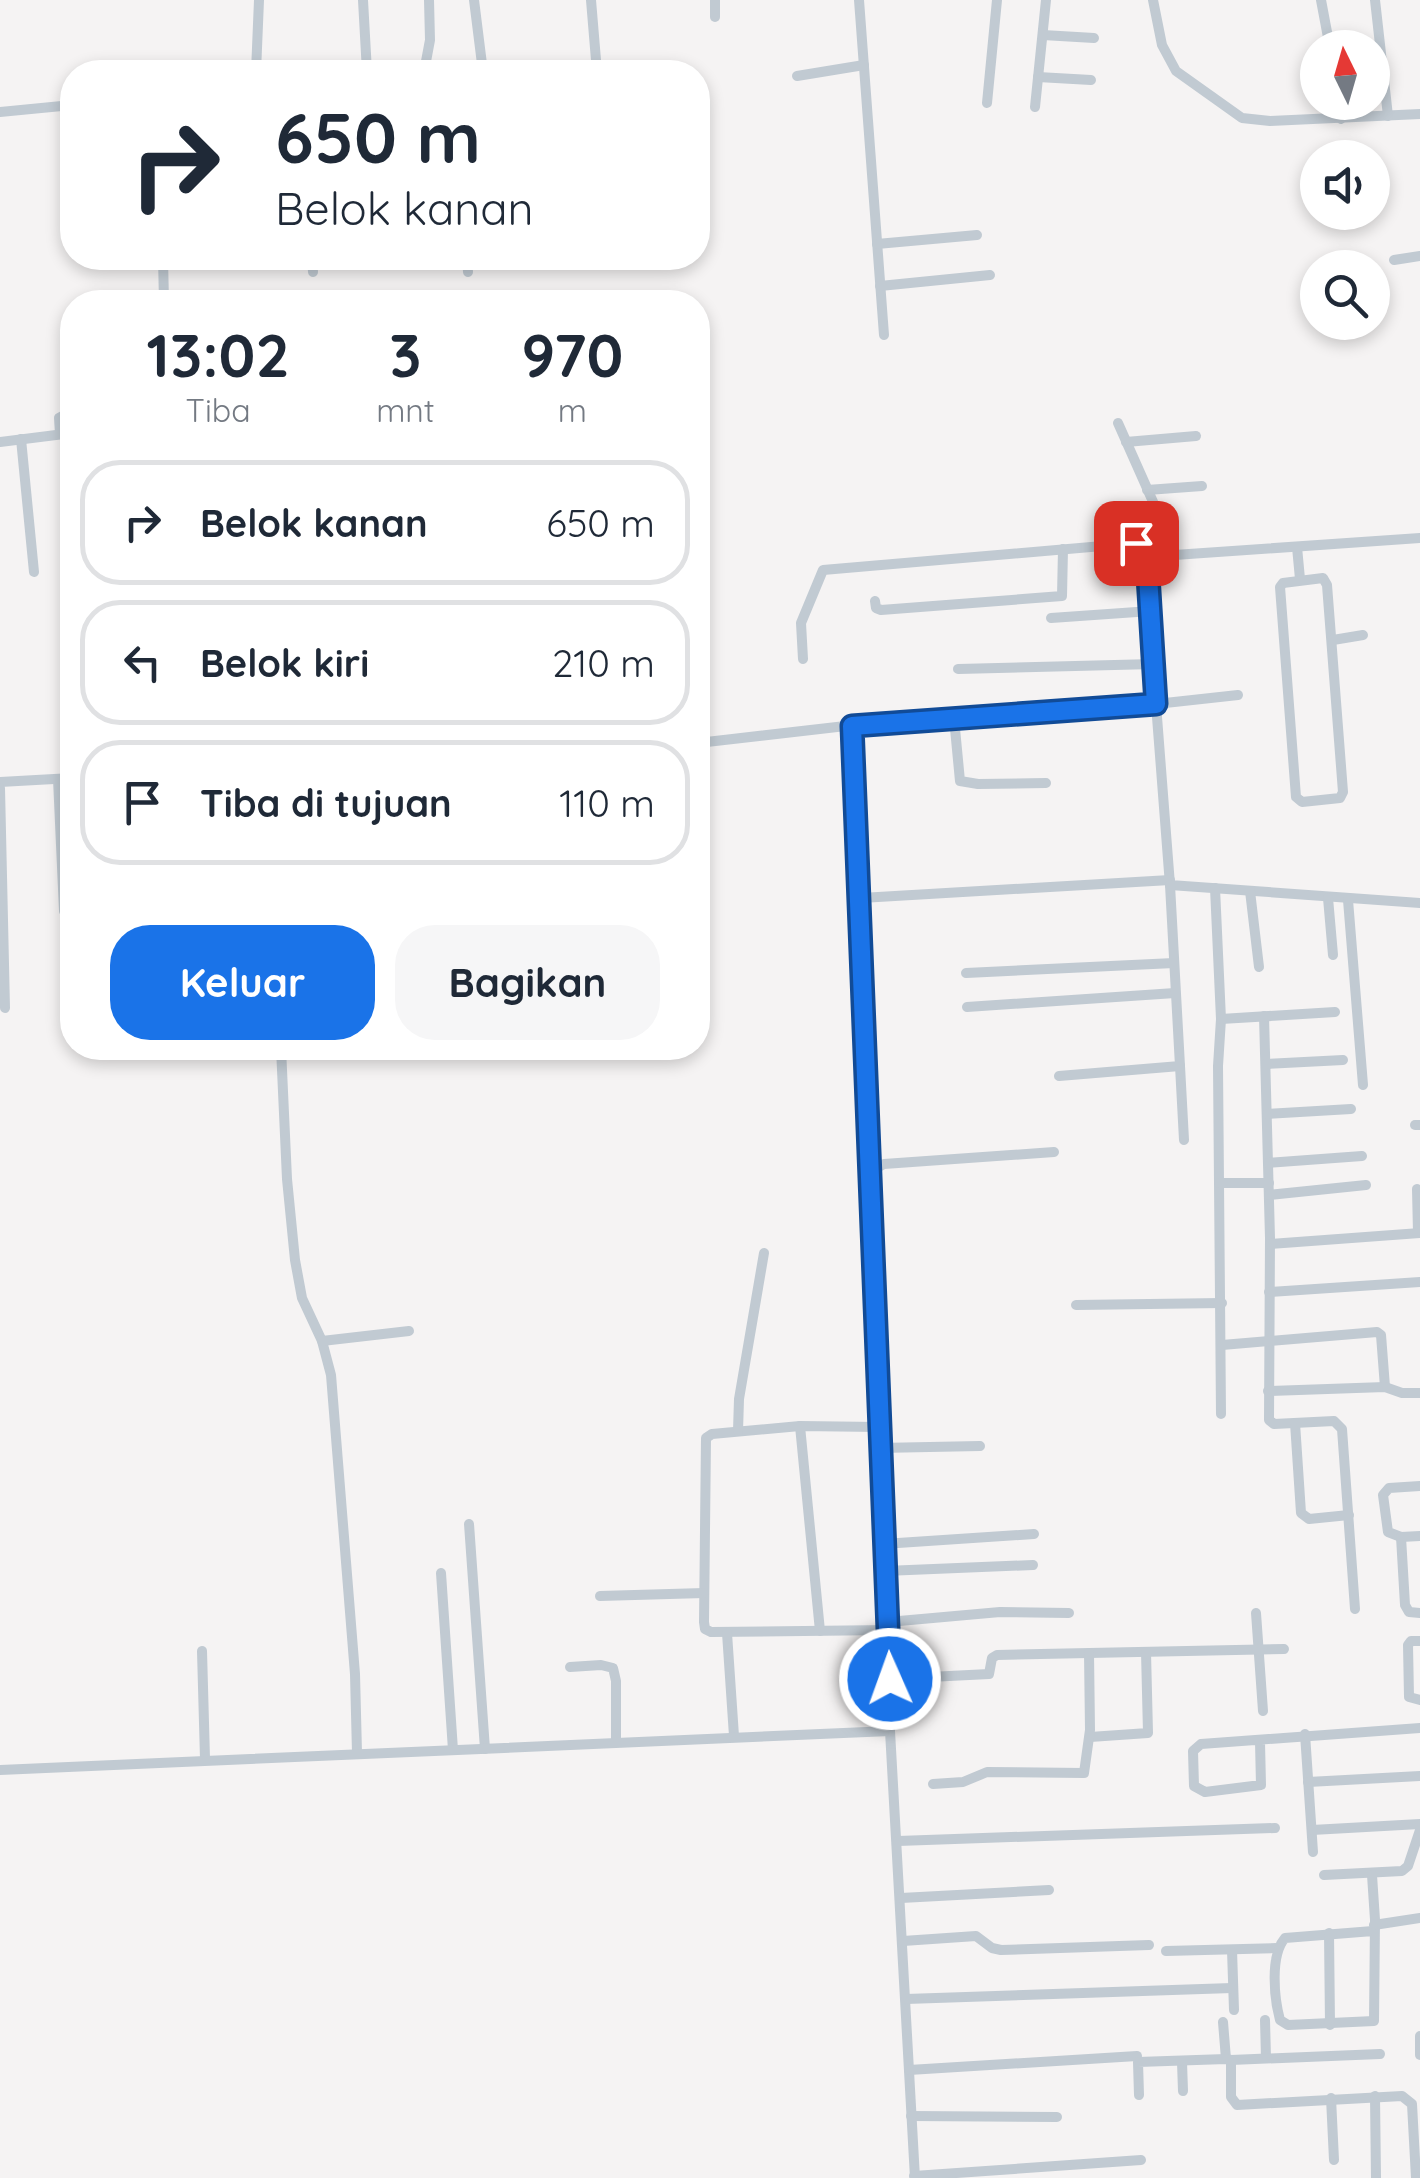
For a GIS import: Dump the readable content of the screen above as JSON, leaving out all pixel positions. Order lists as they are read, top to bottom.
{
  "north": "top",
  "page": {
    "turn": ["650 m", "Belok kanan"],
    "eta": [
      "13:02",
      "Tiba",
      "3",
      "mnt",
      "970",
      "m"
    ],
    "list": [
      {
        "name": "Belok kanan",
        "value": "650 m"
      },
      {
        "name": "Belok kiri",
        "value": "210 m"
      },
      {
        "name": "Tiba di tujuan",
        "value": "110 m"
      }
    ],
    "buttons": ["Keluar", "Bagikan"]
  }
}
